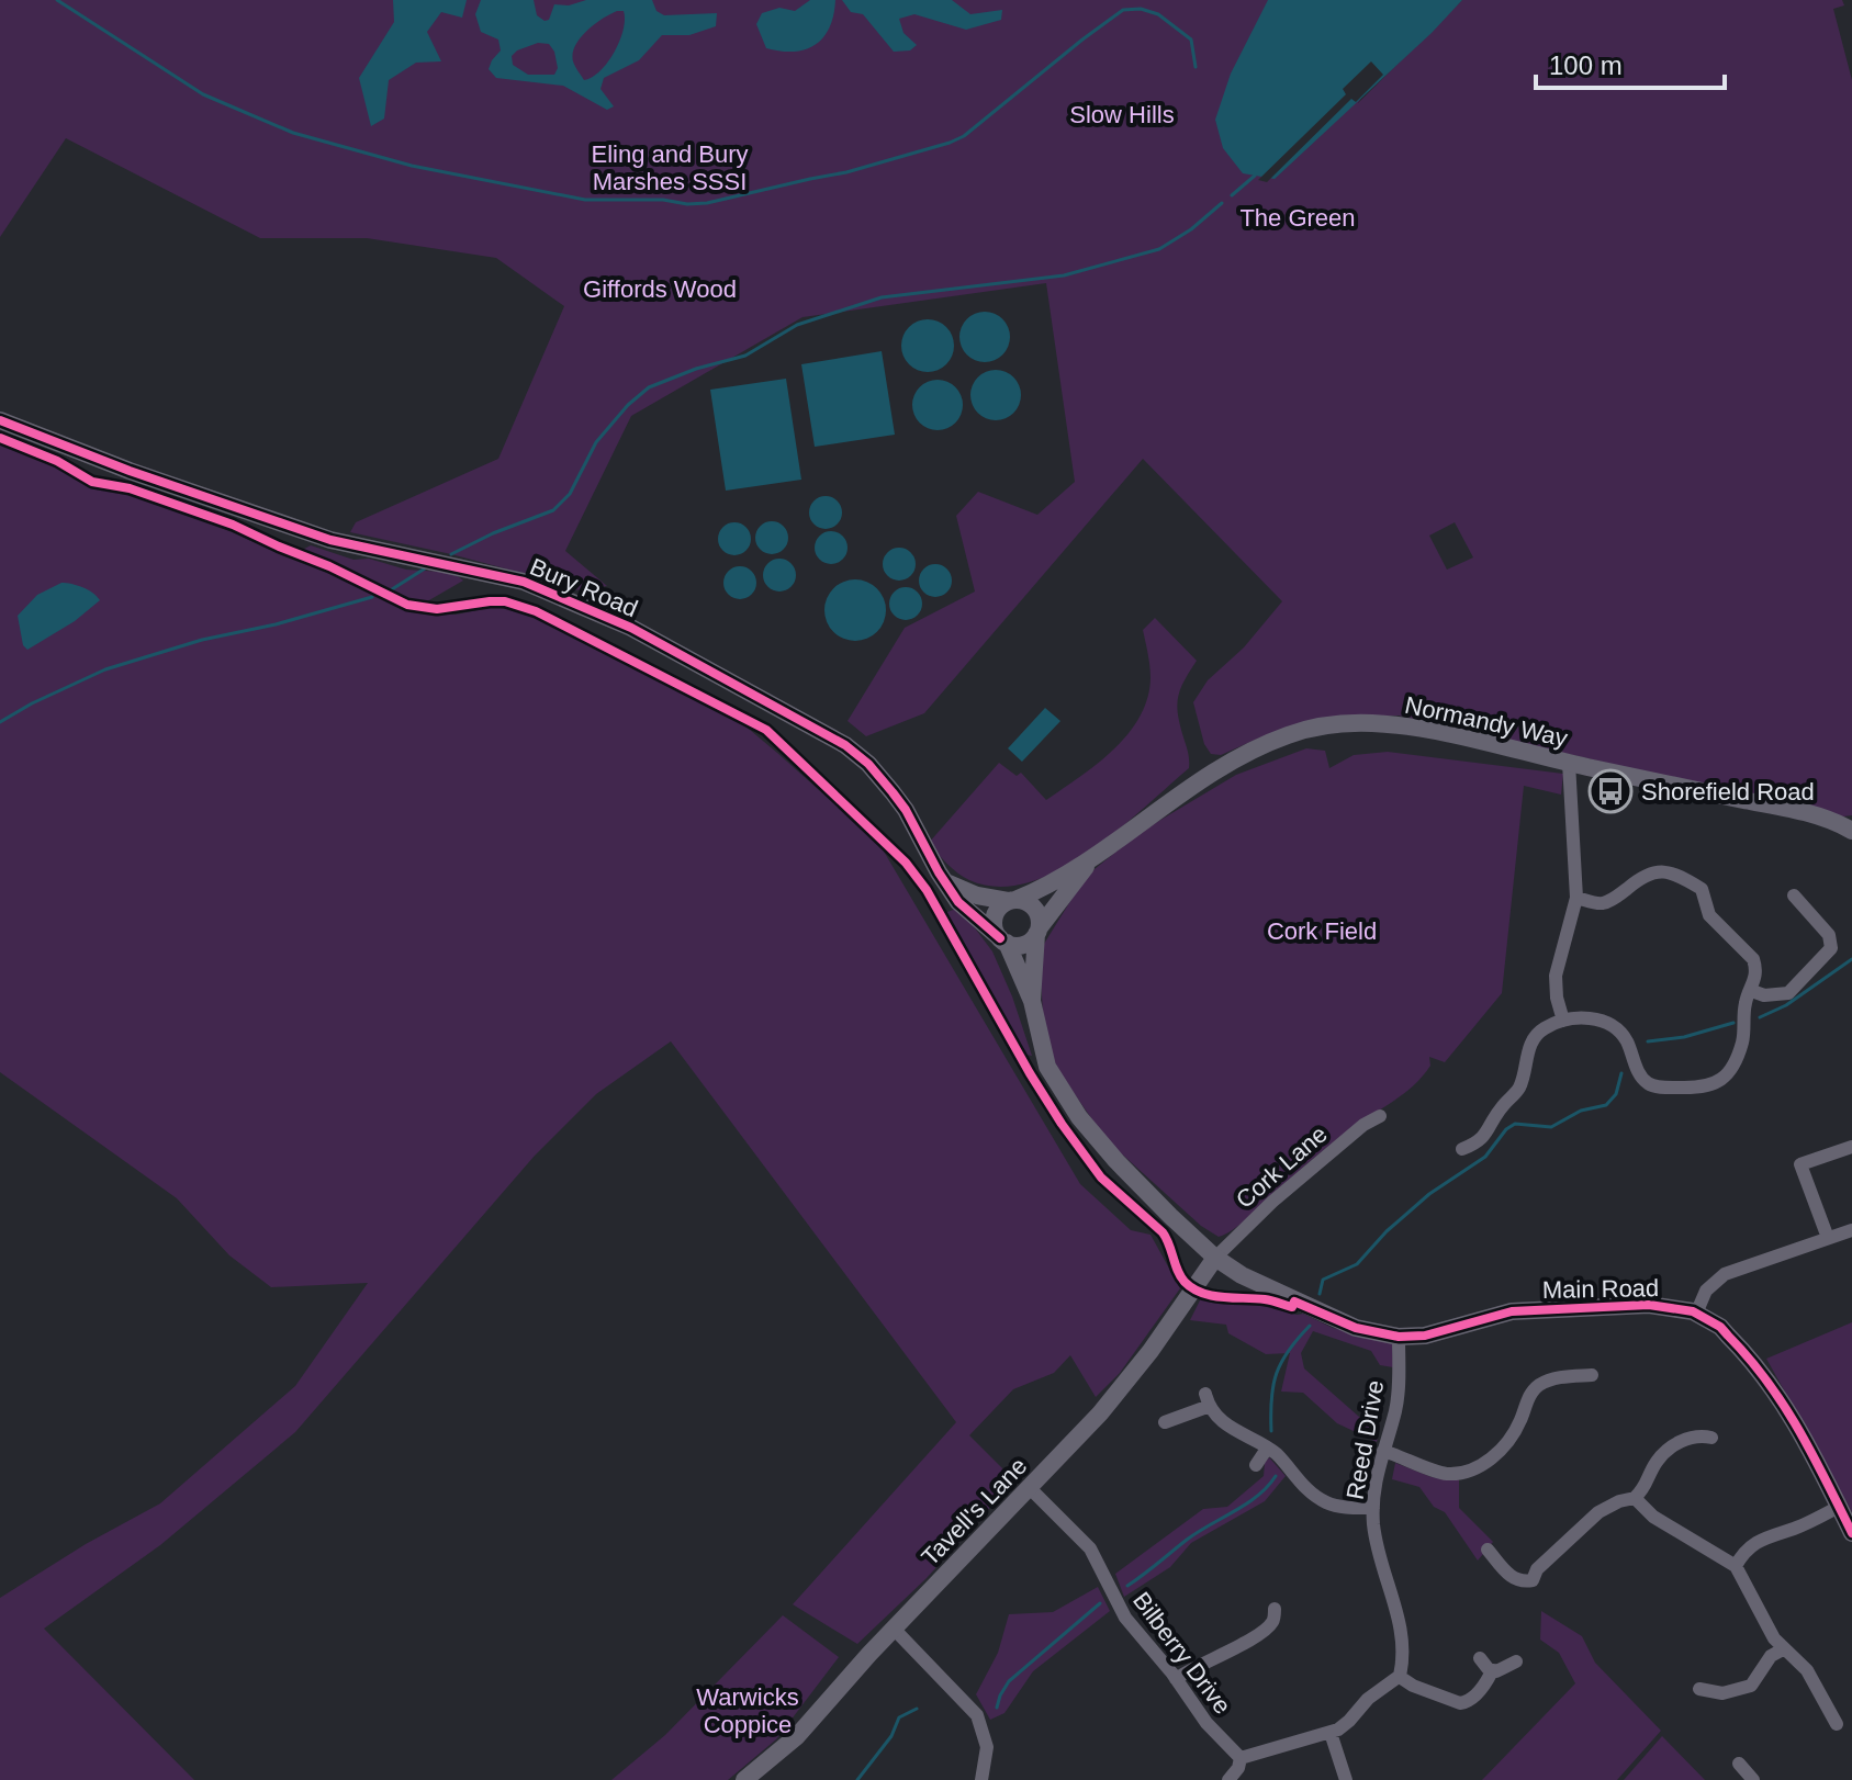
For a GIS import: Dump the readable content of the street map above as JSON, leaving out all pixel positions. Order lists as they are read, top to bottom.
{
  "streets": {
    "street": [
      "Bury Road",
      "Normandy Way",
      "Cork Lane",
      "Main Road",
      "Reed Drive",
      "Tavell's Lane",
      "Bilberry Drive"
    ]
  },
  "crossings": [
    ["Bury Road", "Normandy Way"],
    ["Cork Lane", "Main Road"],
    ["Cork Lane", "Tavell's Lane"],
    ["Main Road", "Reed Drive"],
    ["Main Road", "Tavell's Lane"],
    ["Tavell's Lane", "Bilberry Drive"]
  ],
  "parks": [
    "Slow Hills",
    "Eling and Bury Marshes SSSI",
    "The Green",
    "Giffords Wood",
    "Cork Field",
    "Warwicks Coppice"
  ],
  "places": {
    "bus stop": ["Shorefield Road"]
  },
  "scale_bar": "100 m"
}
